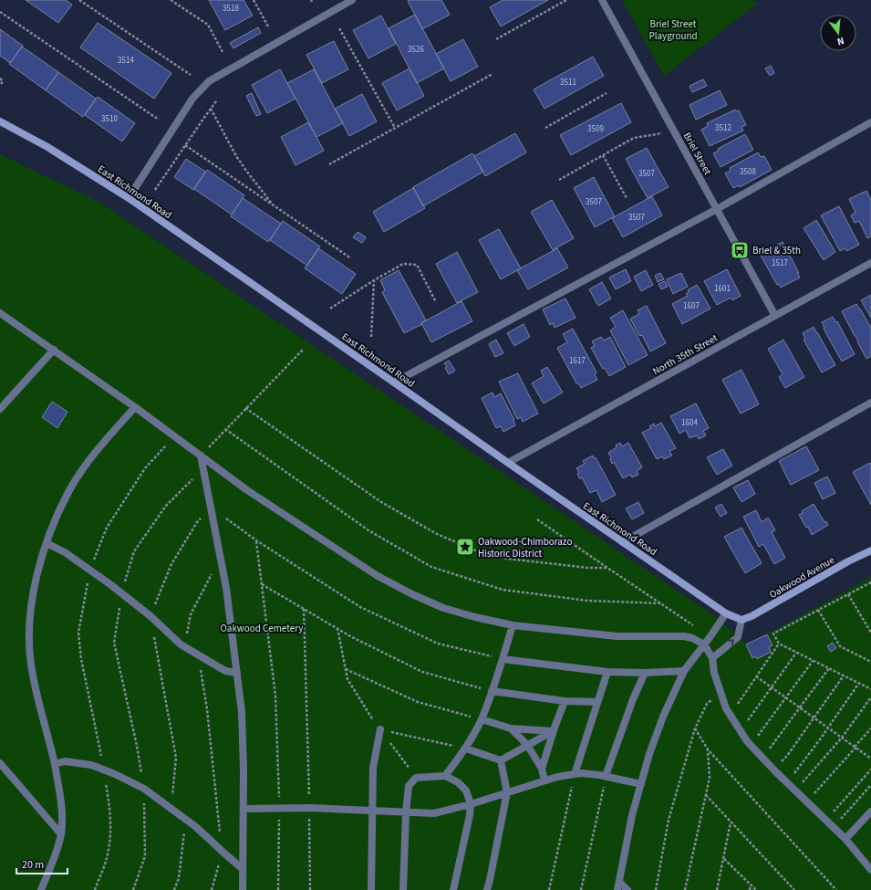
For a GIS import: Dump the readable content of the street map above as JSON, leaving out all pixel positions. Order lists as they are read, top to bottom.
{
  "streets": {
    "street": [
      "Briel Street",
      "East Richmond Road",
      "North 35th Street",
      "Oakwood Avenue"
    ]
  },
  "crossings": [
    ["Briel Street", "North 35th Street"],
    ["East Richmond Road", "North 35th Street"],
    ["East Richmond Road", "Oakwood Avenue"]
  ],
  "parks": ["Briel Street Playground", "Oakwood Cemetery"],
  "places": {
    "bus stop": ["Briel & 35th"],
    "place": ["Oakwood-Chimborazo Historic District"]
  },
  "house_numbers": [
    "3518",
    "3526",
    "3514",
    "3511",
    "3510",
    "3512",
    "3509",
    "3508",
    "3507",
    "3507",
    "3507",
    "1517",
    "1601",
    "1607",
    "1617",
    "1604"
  ],
  "scale_bar": "20 m",
  "north": "bottom"
}
